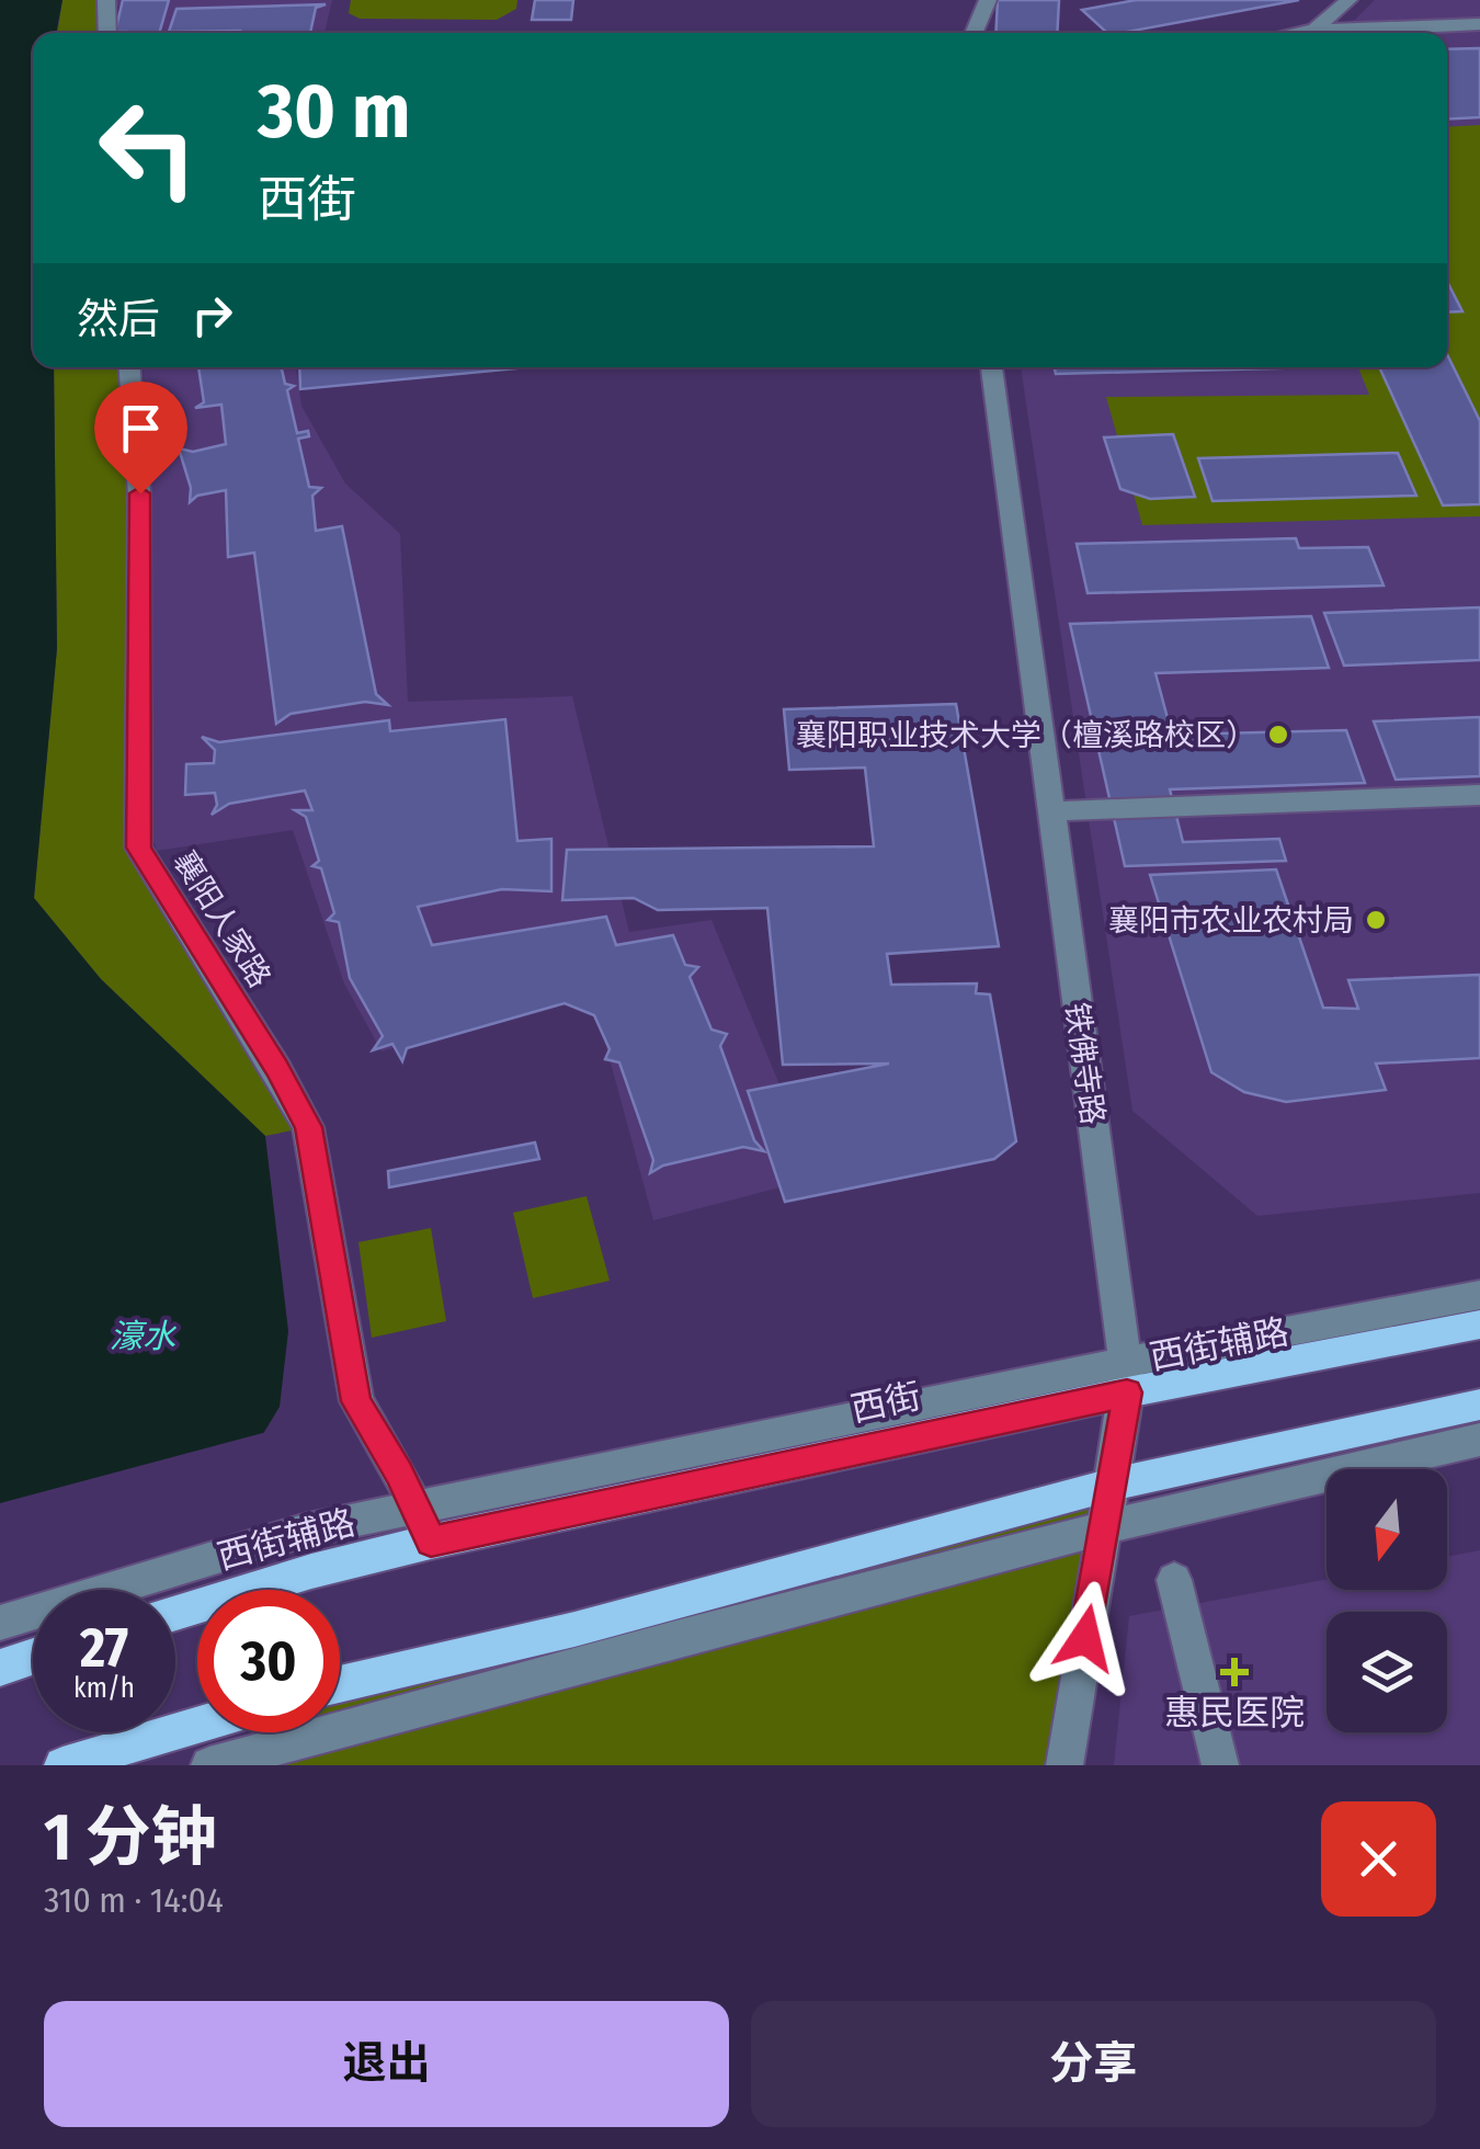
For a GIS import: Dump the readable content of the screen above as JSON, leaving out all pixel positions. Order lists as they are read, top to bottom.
{
  "streets": {
    "main road": ["西街"],
    "street": ["襄阳人家路", "铁佛寺路", "西街辅路"]
  },
  "crossings": [
    ["襄阳人家路", "西街辅路"],
    ["襄阳人家路", "西街"],
    ["铁佛寺路", "西街辅路"],
    ["铁佛寺路", "西街"],
    ["西街辅路", "西街"]
  ],
  "water": ["濠水"],
  "places": {
    "other": ["襄阳职业技术大学（檀溪路校区）", "襄阳市农业农村局"],
    "health": ["惠民医院"]
  },
  "north": "bottom",
  "page": {
    "turn": ["30 m", "西街"],
    "then": "然后",
    "speed": "27 km/h",
    "limit": "30",
    "heading": ["1 分钟", "310 m · 14:04"],
    "buttons": ["退出", "分享"]
  }
}
